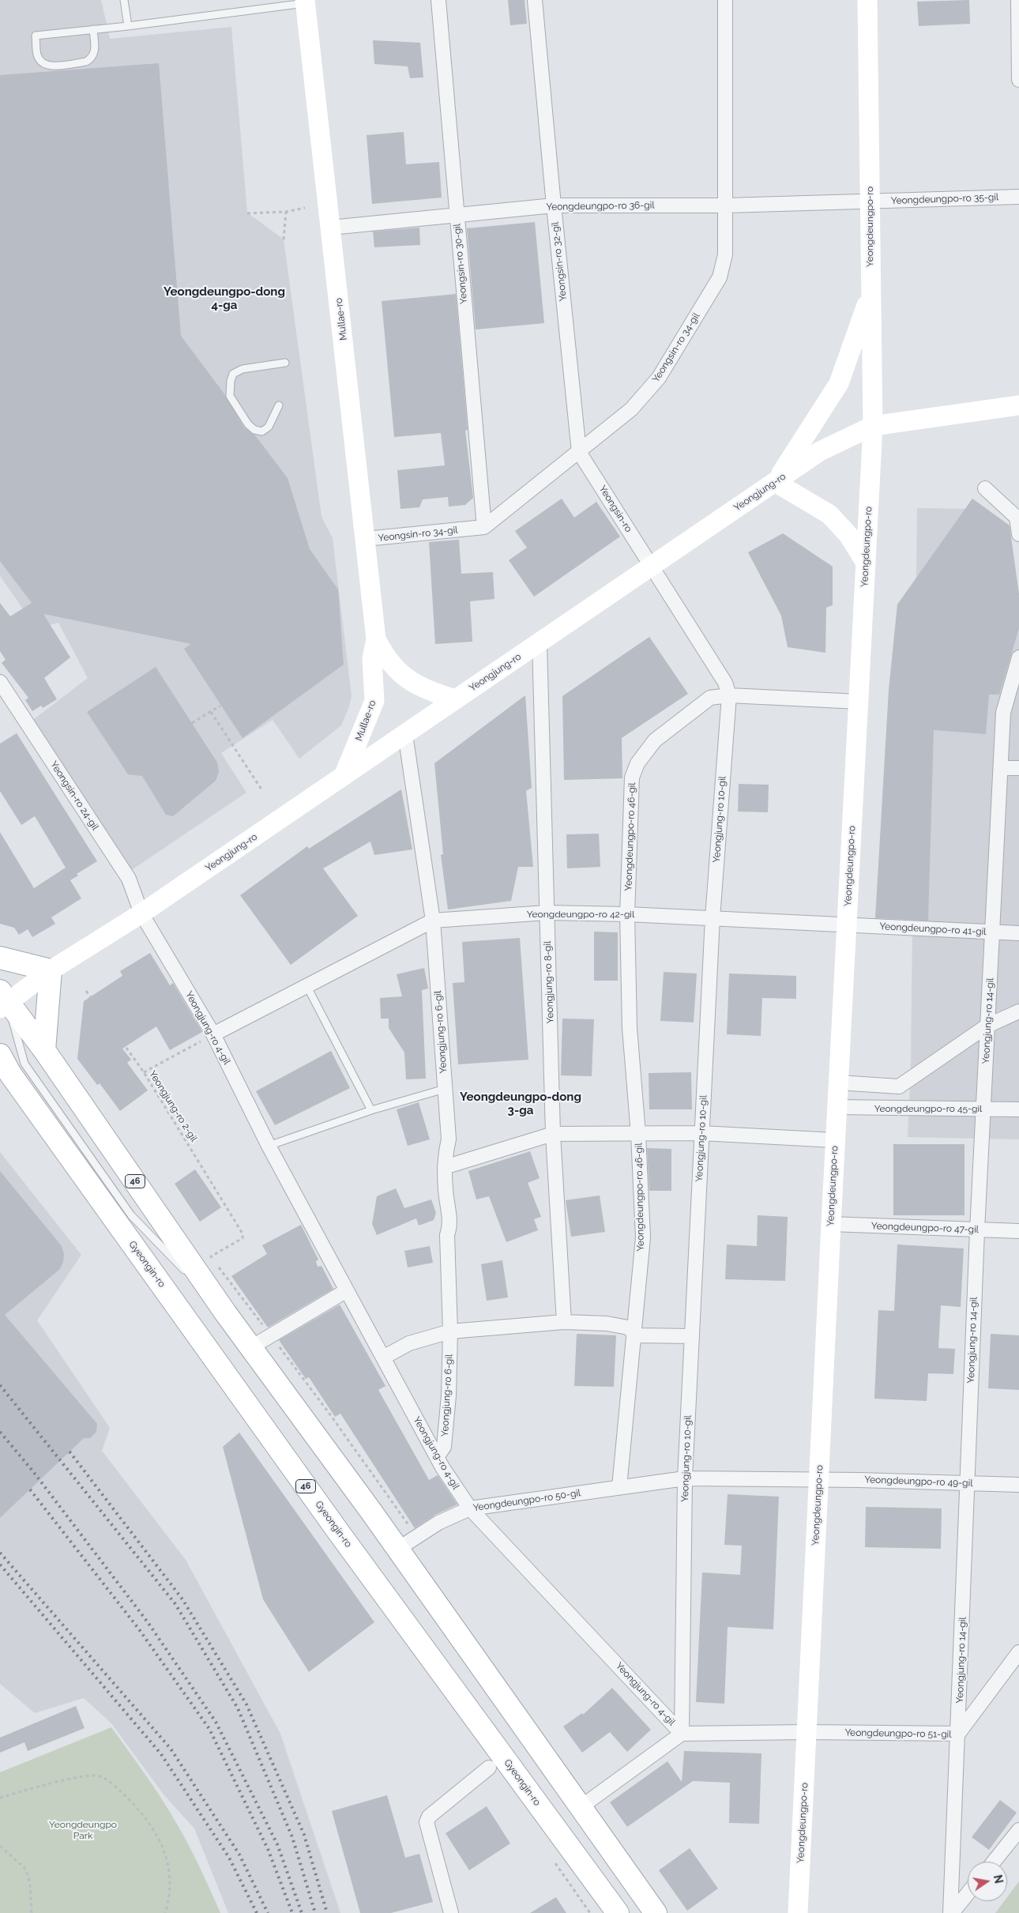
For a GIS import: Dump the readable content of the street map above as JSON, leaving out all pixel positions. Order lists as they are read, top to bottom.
{
  "streets": {
    "main road": [
      "Yeongdeungpo-ro",
      "Mullae-ro",
      "Yeongjung-ro",
      "46",
      "Gyeongin-ro"
    ],
    "street": [
      "Yeongdeungpo-ro 35-gil",
      "Yeongdeungpo-ro 36-gil",
      "Yeongsin-ro 32-gil",
      "Yeongsin-ro 30-gil",
      "Yeongsin-ro 34-gil",
      "Yeongsin-ro",
      "Yeongsin-ro 24-gil",
      "Yeongjung-ro 10-gil",
      "Yeongdeungpo-ro 46-gil",
      "Yeongdeungpo-ro 42-gil",
      "Yeongdeungpo-ro 41-gil",
      "Yeongjung-ro 8-gil",
      "Yeongjung-ro 14-gil",
      "Yeongjung-ro 4-gil",
      "Yeongjung-ro 6-gil",
      "Yeongdeungpo-ro 45-gil",
      "Yeongdeungpo-ro 47-gil",
      "Yeongdeungpo-ro 49-gil",
      "Yeongdeungpo-ro 50-gil",
      "Yeongdeungpo-ro 51-gil"
    ],
    "path": ["Yeongjung-ro 2-gil"]
  },
  "crossings": [
    ["Yeongdeungpo-ro 35-gil", "Yeongdeungpo-ro 36-gil"],
    ["Yeongdeungpo-ro 35-gil", "Yeongdeungpo-ro"],
    ["Yeongdeungpo-ro 36-gil", "Yeongdeungpo-ro"],
    ["Yeongdeungpo-ro 36-gil", "Yeongsin-ro 32-gil"],
    ["Yeongdeungpo-ro 36-gil", "Yeongsin-ro 30-gil"],
    ["Yeongdeungpo-ro 36-gil", "Mullae-ro"],
    ["Yeongdeungpo-ro 36-gil", "Yeongsin-ro 34-gil"],
    ["Yeongdeungpo-ro", "Yeongjung-ro"],
    ["Yeongdeungpo-ro", "Yeongdeungpo-ro 46-gil"],
    ["Yeongdeungpo-ro", "Yeongdeungpo-ro 42-gil"],
    ["Yeongdeungpo-ro", "Yeongdeungpo-ro 41-gil"],
    ["Yeongdeungpo-ro", "Yeongdeungpo-ro 45-gil"],
    ["Yeongdeungpo-ro", "Yeongdeungpo-ro 47-gil"],
    ["Yeongdeungpo-ro", "Yeongdeungpo-ro 49-gil"],
    ["Yeongdeungpo-ro", "Yeongdeungpo-ro 50-gil"],
    ["Yeongdeungpo-ro", "Yeongdeungpo-ro 51-gil"],
    ["Yeongsin-ro 32-gil", "Yeongsin-ro 34-gil"],
    ["Yeongsin-ro 32-gil", "Yeongsin-ro"],
    ["Yeongsin-ro 30-gil", "Yeongsin-ro 34-gil"],
    ["Mullae-ro", "Yeongsin-ro 34-gil"],
    ["Mullae-ro", "Yeongjung-ro"],
    ["Yeongsin-ro 34-gil", "Yeongsin-ro"],
    ["Yeongjung-ro", "Yeongsin-ro"],
    ["Yeongjung-ro", "Yeongsin-ro 24-gil"],
    ["Yeongjung-ro", "Yeongjung-ro 10-gil"],
    ["Yeongjung-ro", "Yeongjung-ro 8-gil"],
    ["Yeongjung-ro", "Yeongjung-ro 4-gil"],
    ["Yeongjung-ro", "Yeongjung-ro 6-gil"],
    ["Yeongjung-ro", "46"],
    ["Yeongsin-ro", "Yeongjung-ro 10-gil"],
    ["Yeongsin-ro 24-gil", "Yeongjung-ro 4-gil"],
    ["Yeongjung-ro 10-gil", "Yeongdeungpo-ro 46-gil"],
    ["Yeongjung-ro 10-gil", "Yeongdeungpo-ro 42-gil"],
    ["Yeongjung-ro 10-gil", "Yeongjung-ro 4-gil"],
    ["Yeongjung-ro 10-gil", "Yeongdeungpo-ro 50-gil"],
    ["Yeongdeungpo-ro 46-gil", "Yeongdeungpo-ro 42-gil"],
    ["Yeongdeungpo-ro 46-gil", "Yeongjung-ro 8-gil"],
    ["Yeongdeungpo-ro 46-gil", "Yeongjung-ro 6-gil"],
    ["Yeongdeungpo-ro 42-gil", "Yeongdeungpo-ro 41-gil"],
    ["Yeongdeungpo-ro 42-gil", "Yeongjung-ro 8-gil"],
    ["Yeongdeungpo-ro 42-gil", "Yeongjung-ro 4-gil"],
    ["Yeongdeungpo-ro 42-gil", "Yeongjung-ro 6-gil"],
    ["Yeongdeungpo-ro 41-gil", "Yeongjung-ro 14-gil"],
    ["Yeongjung-ro 14-gil", "Yeongdeungpo-ro 45-gil"],
    ["Yeongjung-ro 14-gil", "Yeongdeungpo-ro 47-gil"],
    ["Yeongjung-ro 14-gil", "Yeongdeungpo-ro 49-gil"],
    ["Yeongjung-ro 14-gil", "Yeongdeungpo-ro 51-gil"],
    ["Yeongjung-ro 4-gil", "Yeongjung-ro 6-gil"],
    ["Yeongjung-ro 4-gil", "Yeongdeungpo-ro 50-gil"],
    ["46", "Yeongdeungpo-ro 50-gil"],
    ["Yeongdeungpo-ro 49-gil", "Yeongdeungpo-ro 50-gil"]
  ],
  "districts": ["Yeongdeungpo-dong 4-ga", "Yeongdeungpo-dong 3-ga"],
  "parks": ["Yeongdeungpo Park"],
  "north": "right"
}
